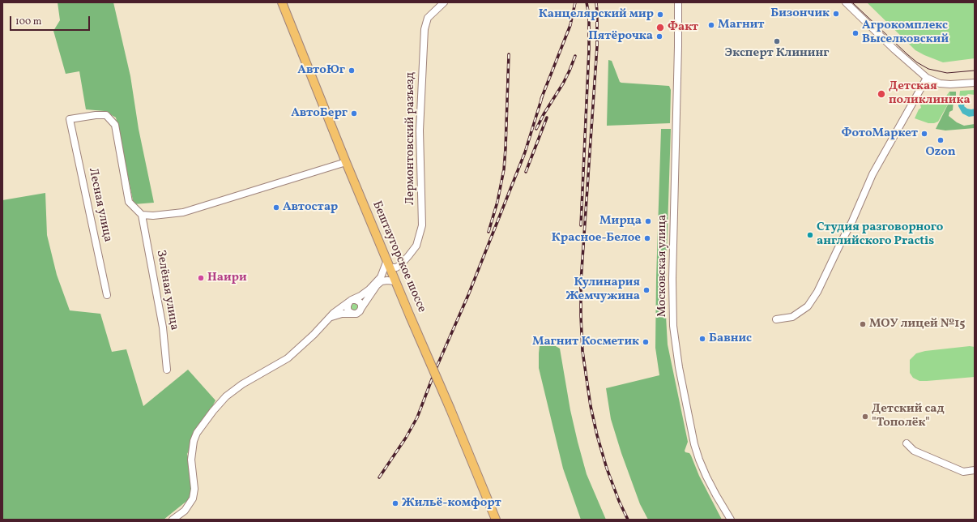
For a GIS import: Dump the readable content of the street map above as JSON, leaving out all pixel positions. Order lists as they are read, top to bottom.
{
  "streets": {
    "main road": ["Бештаугорское шоссе"],
    "street": [
      "Лермонтовский разъезд",
      "Лесная улица",
      "Московская улица",
      "Зелёная улица"
    ]
  },
  "crossings": [
    ["Лермонтовский разъезд", "Бештаугорское шоссе"],
    ["Лесная улица", "Зелёная улица"]
  ],
  "places": [
    "Бизончик",
    "Канцелярский мир",
    "Магнит",
    "Факт",
    "Агрокомплекс Выселковский",
    "Пятёрочка",
    "Эксперт Клининг",
    "АвтоЮг",
    "Детская поликлиника",
    "АвтоБерг",
    "ФотоМаркет",
    "Ozon",
    "Автостар",
    "Мирца",
    "Студия разговорного английского Practis",
    "Красное-Белое",
    "Наири",
    "Кулинария Жемчужина",
    "МОУ лицей №15",
    "Бавнис",
    "Магнит Косметик",
    "Детский сад \"Тополёк\"",
    "Жильё-комфорт"
  ],
  "scale_bar": "100 m"
}
